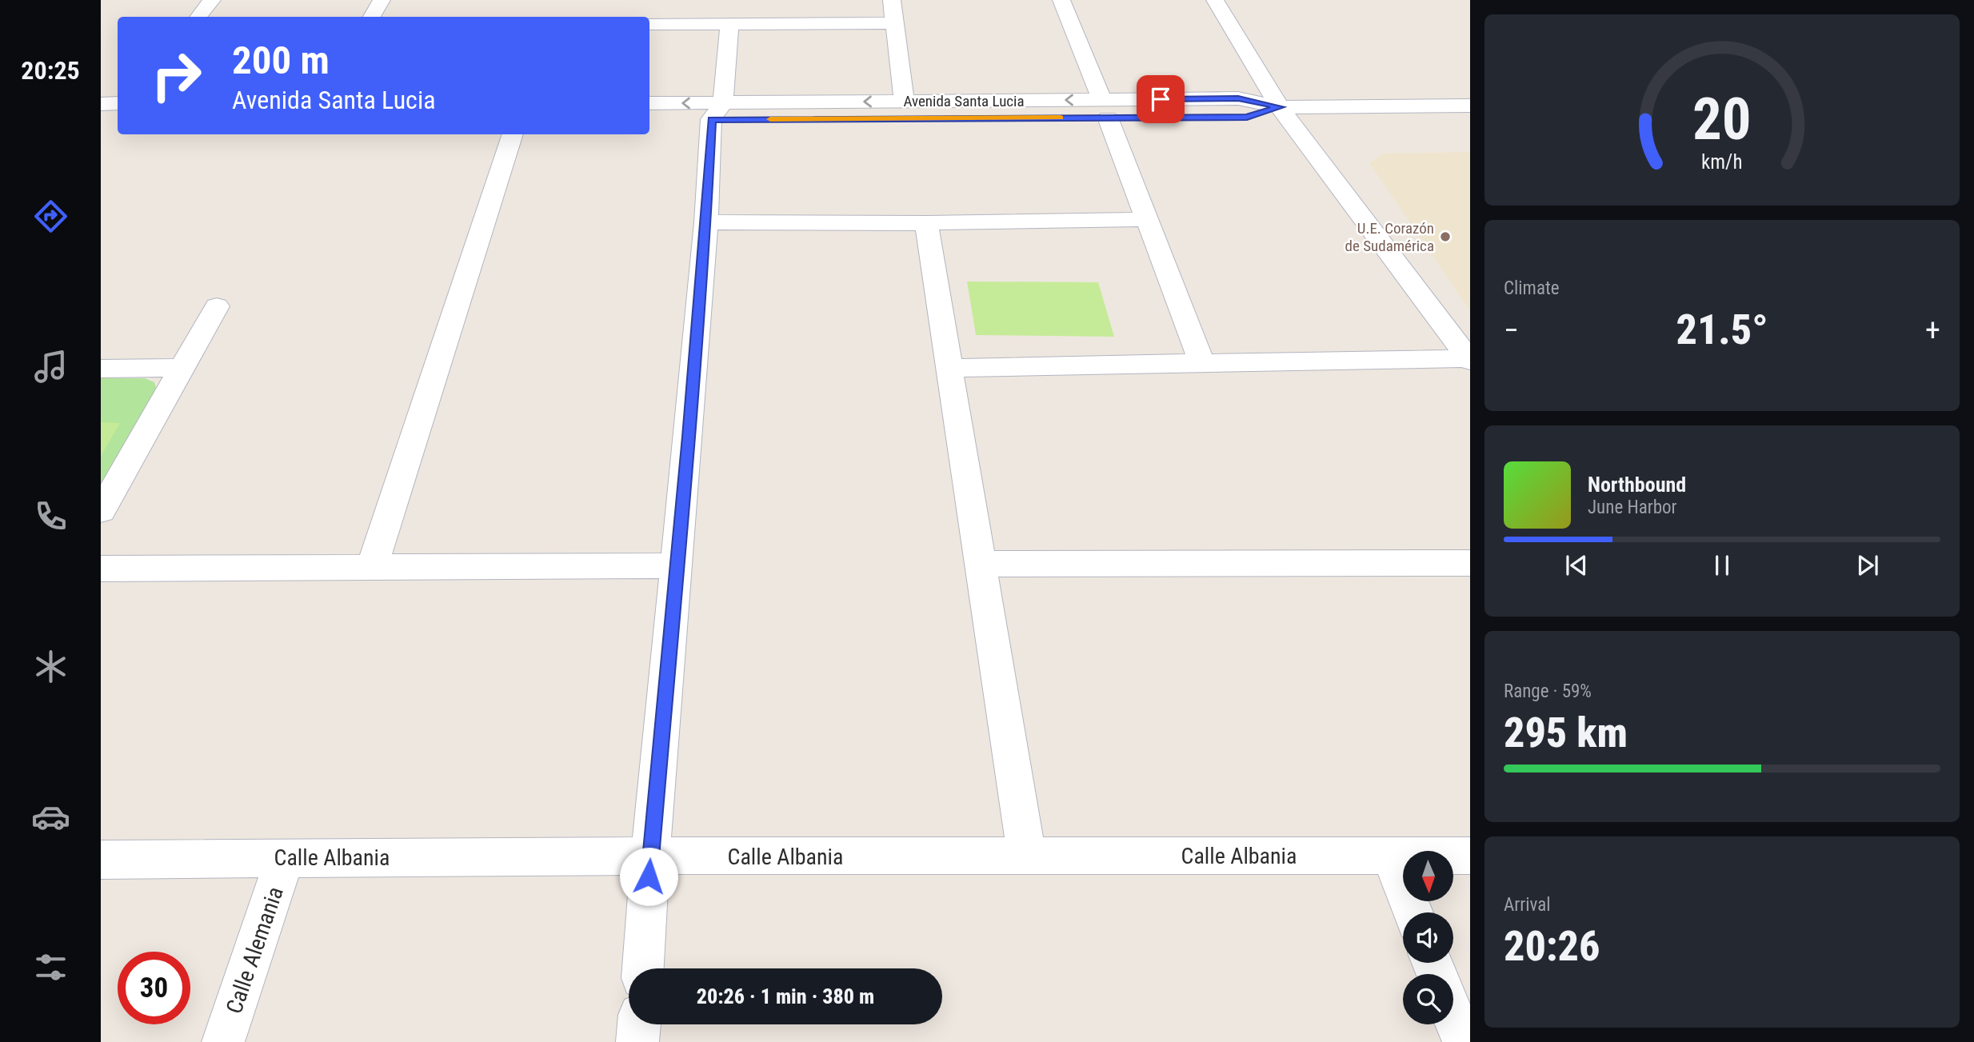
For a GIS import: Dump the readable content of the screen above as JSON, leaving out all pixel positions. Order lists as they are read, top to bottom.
{
  "streets": {
    "street": ["Avenida Santa Lucia", "Calle Albania", "Calle Alemania"]
  },
  "crossings": [
    ["Calle Albania", "Calle Alemania"]
  ],
  "places": ["U.E. Corazón de Sudamérica"],
  "north": "bottom",
  "page": {
    "tabs": "20:25",
    "turn": ["200 m", "Avenida Santa Lucia"],
    "tile": [
      "Climate",
      ["Range · 59%", "295 km"],
      ["Arrival", "20:26"]
    ],
    "heat": ["−", "21.5°", "+"],
    "song": ["Northbound", "June Harbor"],
    "limit": "30",
    "trip": "20:26 · 1 min · 380 m",
    "gauge": ["20", "km/h"]
  }
}
